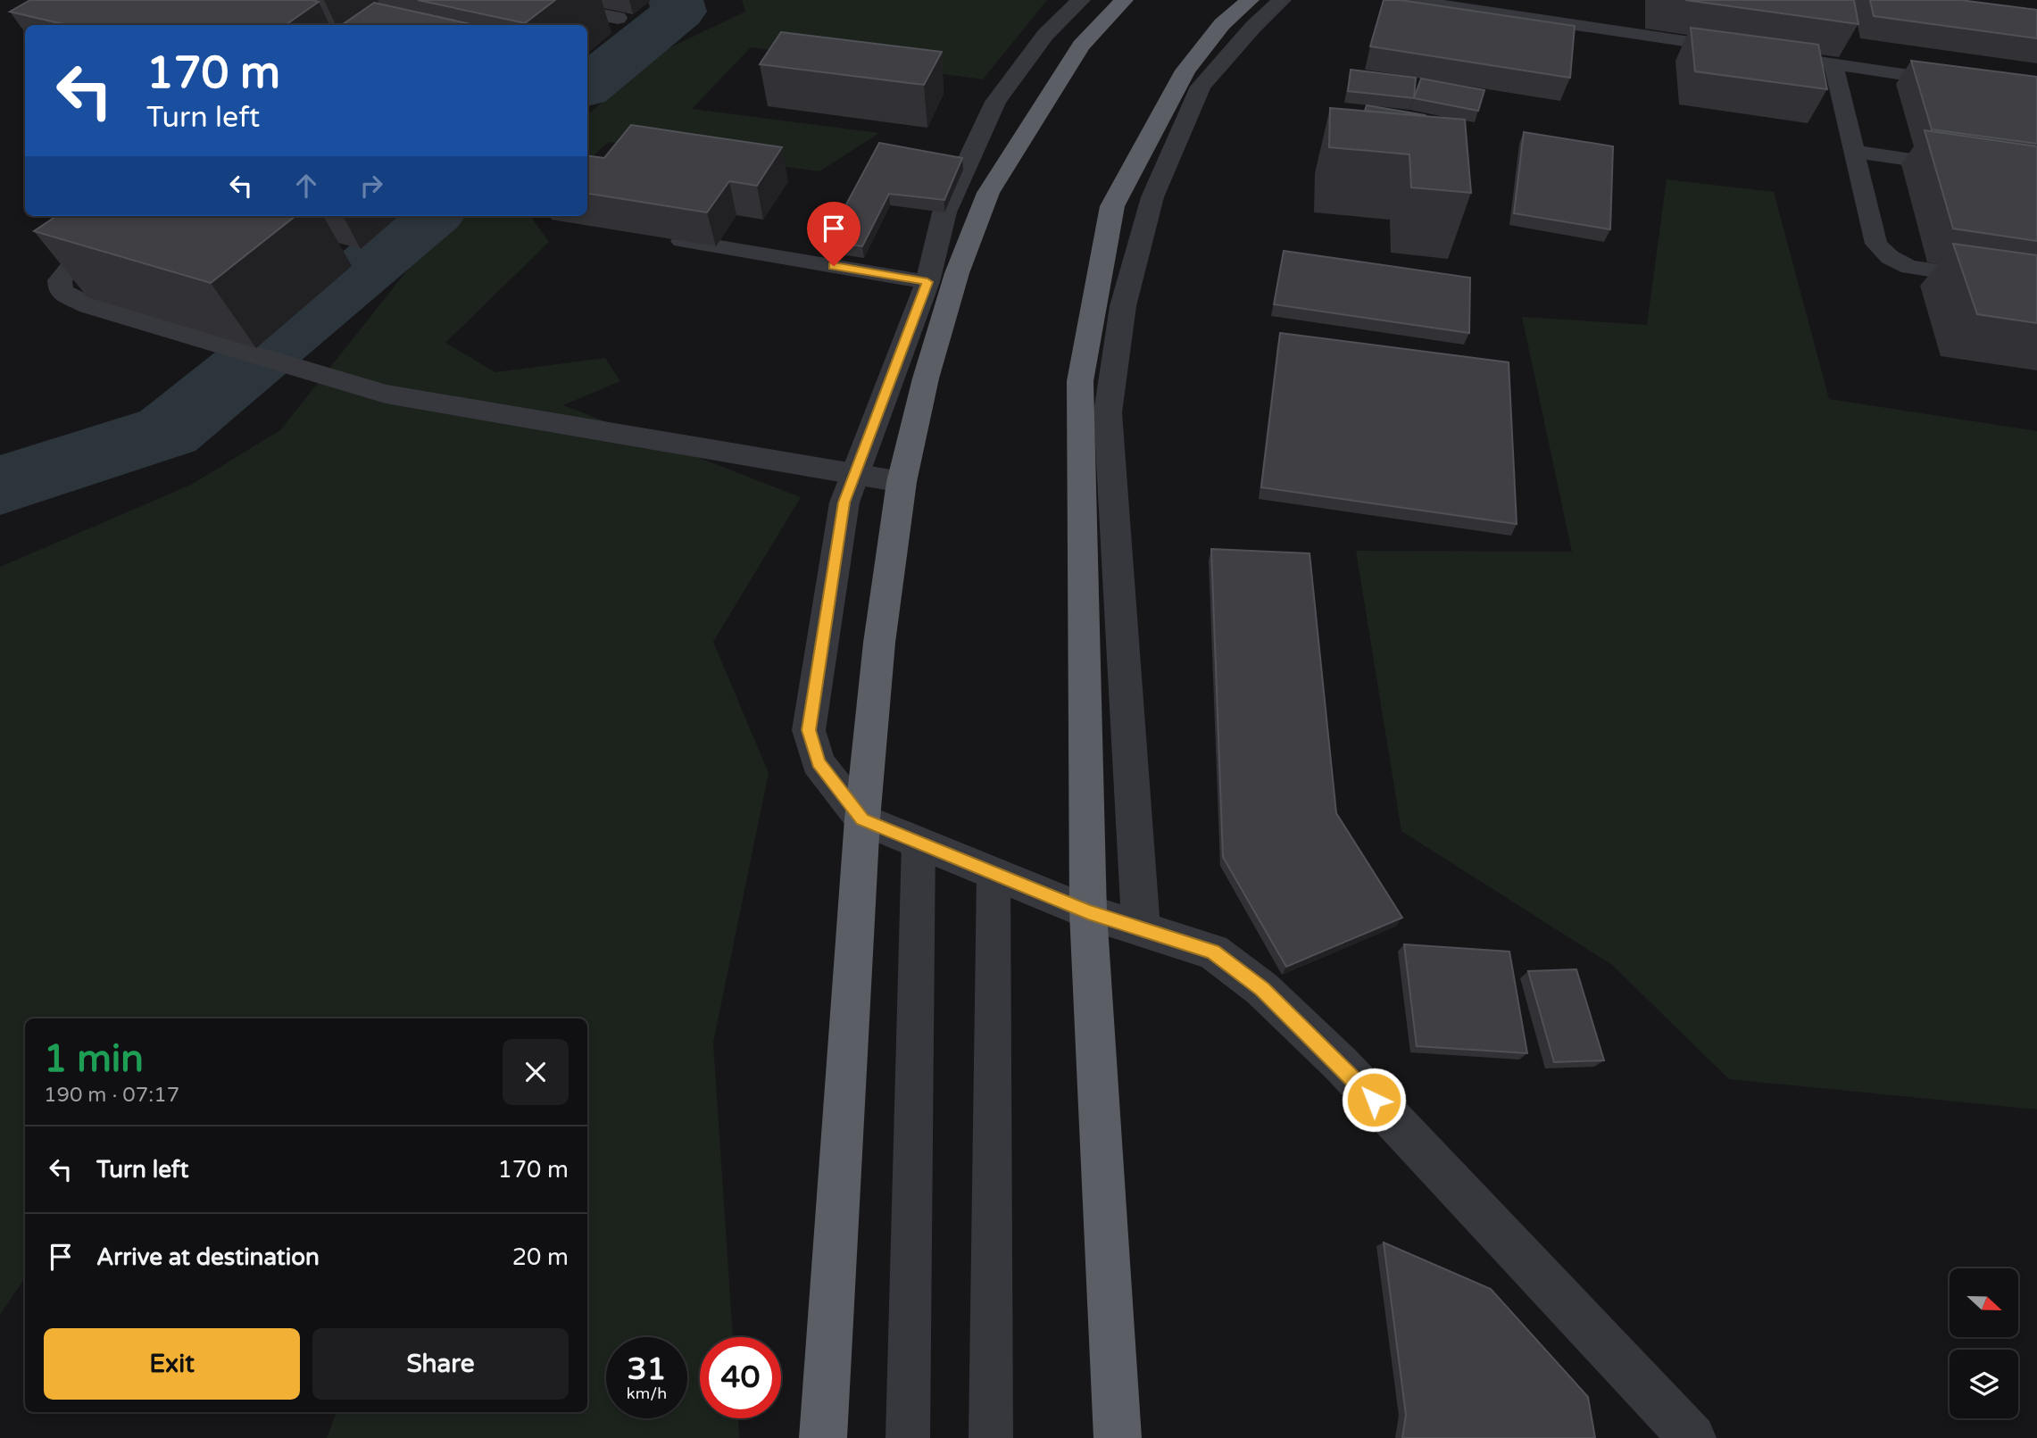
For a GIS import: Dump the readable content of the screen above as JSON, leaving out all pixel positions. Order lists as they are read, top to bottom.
{
  "north": "right",
  "page": {
    "turn": ["170 m", "Turn left"],
    "heading": ["1 min", "190 m · 07:17"],
    "list": [
      {
        "name": "Turn left",
        "value": "170 m"
      },
      {
        "name": "Arrive at destination",
        "value": "20 m"
      }
    ],
    "buttons": ["Exit", "Share"],
    "speed": "31 km/h",
    "limit": "40"
  }
}
